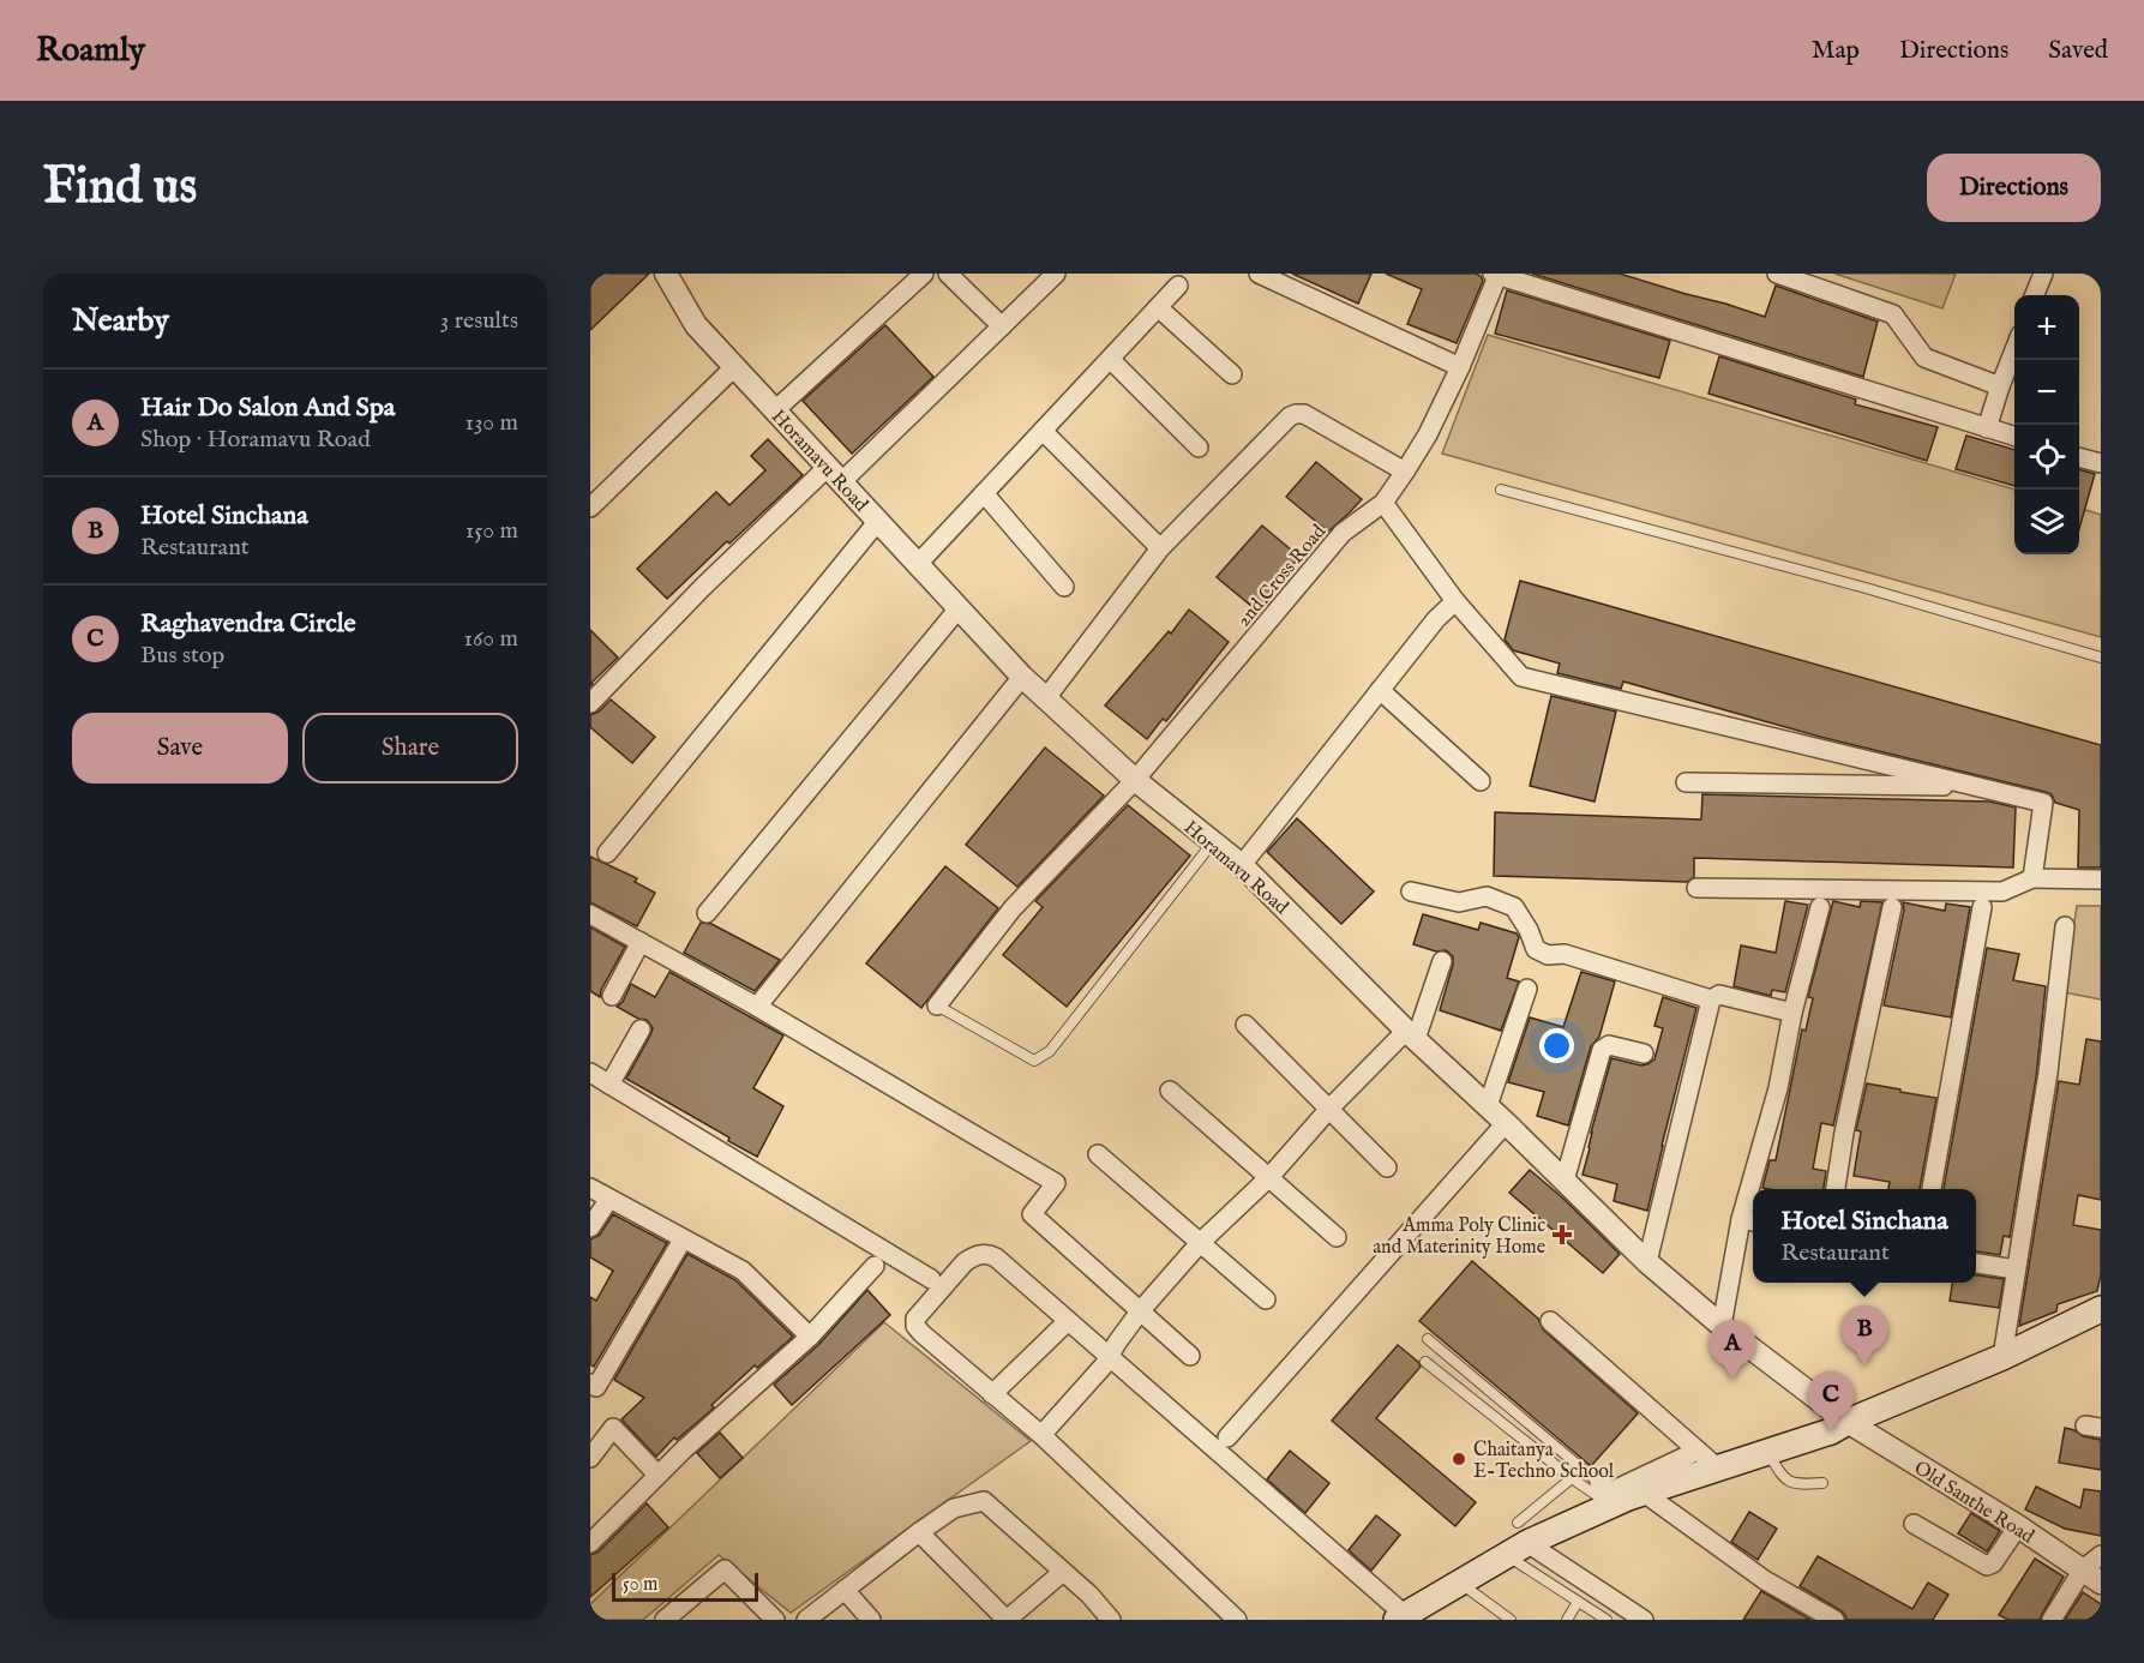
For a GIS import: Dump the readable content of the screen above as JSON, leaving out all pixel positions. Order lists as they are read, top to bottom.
{
  "streets": {
    "street": ["Horamavu Road", "2nd Cross Road", "Old Santhe Road"]
  },
  "crossings": [
    ["Horamavu Road", "2nd Cross Road"],
    ["Horamavu Road", "Old Santhe Road"]
  ],
  "places": {
    "health": ["Amma Poly Clinic and Materinity Home"],
    "other": ["Chaitanya E-Techno School"]
  },
  "scale_bar": "50 m",
  "page": {
    "header": "Roamly",
    "nav": ["Map", "Directions", "Saved"],
    "buttons": [
      "Directions",
      ["Save", "Share"]
    ],
    "title": "Find us",
    "heading": ["Nearby", "3 results"],
    "map_buttons": ["+", "−"],
    "list": [
      {
        "mark": "A",
        "name": "Hair Do Salon And Spa",
        "note": "Shop · Horamavu Road",
        "value": "130 m"
      },
      {
        "mark": "B",
        "name": "Hotel Sinchana",
        "note": "Restaurant",
        "value": "150 m"
      },
      {
        "mark": "C",
        "name": "Raghavendra Circle",
        "note": "Bus stop",
        "value": "160 m"
      }
    ],
    "popup": ["Hotel Sinchana", "Restaurant"],
    "pins": ["B", "A", "C"],
    "scale": "50 m"
  }
}
